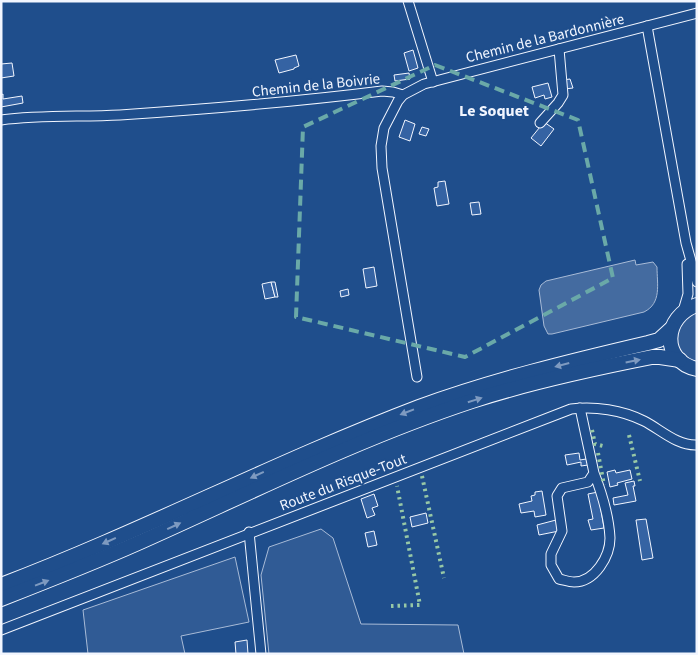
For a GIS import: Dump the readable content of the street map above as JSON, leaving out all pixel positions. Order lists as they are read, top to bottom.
{
  "streets": {
    "street": ["Chemin de la Bardonnière", "Chemin de la Boivrie", "Route du Risque-Tout"]
  },
  "crossings": [
    ["Chemin de la Bardonnière", "Chemin de la Boivrie"]
  ],
  "districts": ["Le Soquet"]
}
